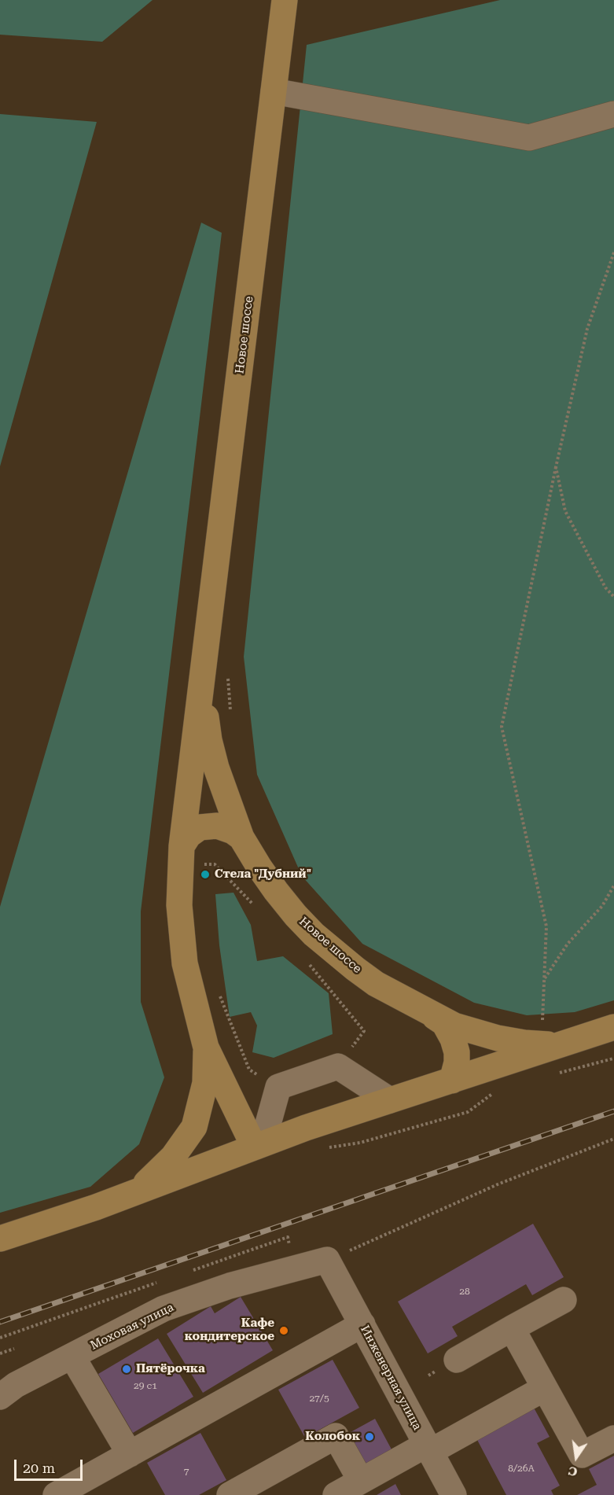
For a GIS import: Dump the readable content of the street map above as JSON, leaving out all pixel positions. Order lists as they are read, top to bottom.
{
  "streets": {
    "main road": ["Новое шоссе"],
    "street": ["Моховая улица", "Инженерная улица"]
  },
  "crossings": [
    ["Моховая улица", "Инженерная улица"]
  ],
  "places": [
    "Стела \"Дубний\"",
    "Кафе кондитерское",
    "Пятёрочка",
    "Колобок"
  ],
  "house_numbers": [
    "28",
    "29 с1",
    "27/5",
    "8/26А",
    "7"
  ],
  "scale_bar": "20 m",
  "north": "bottom"
}
